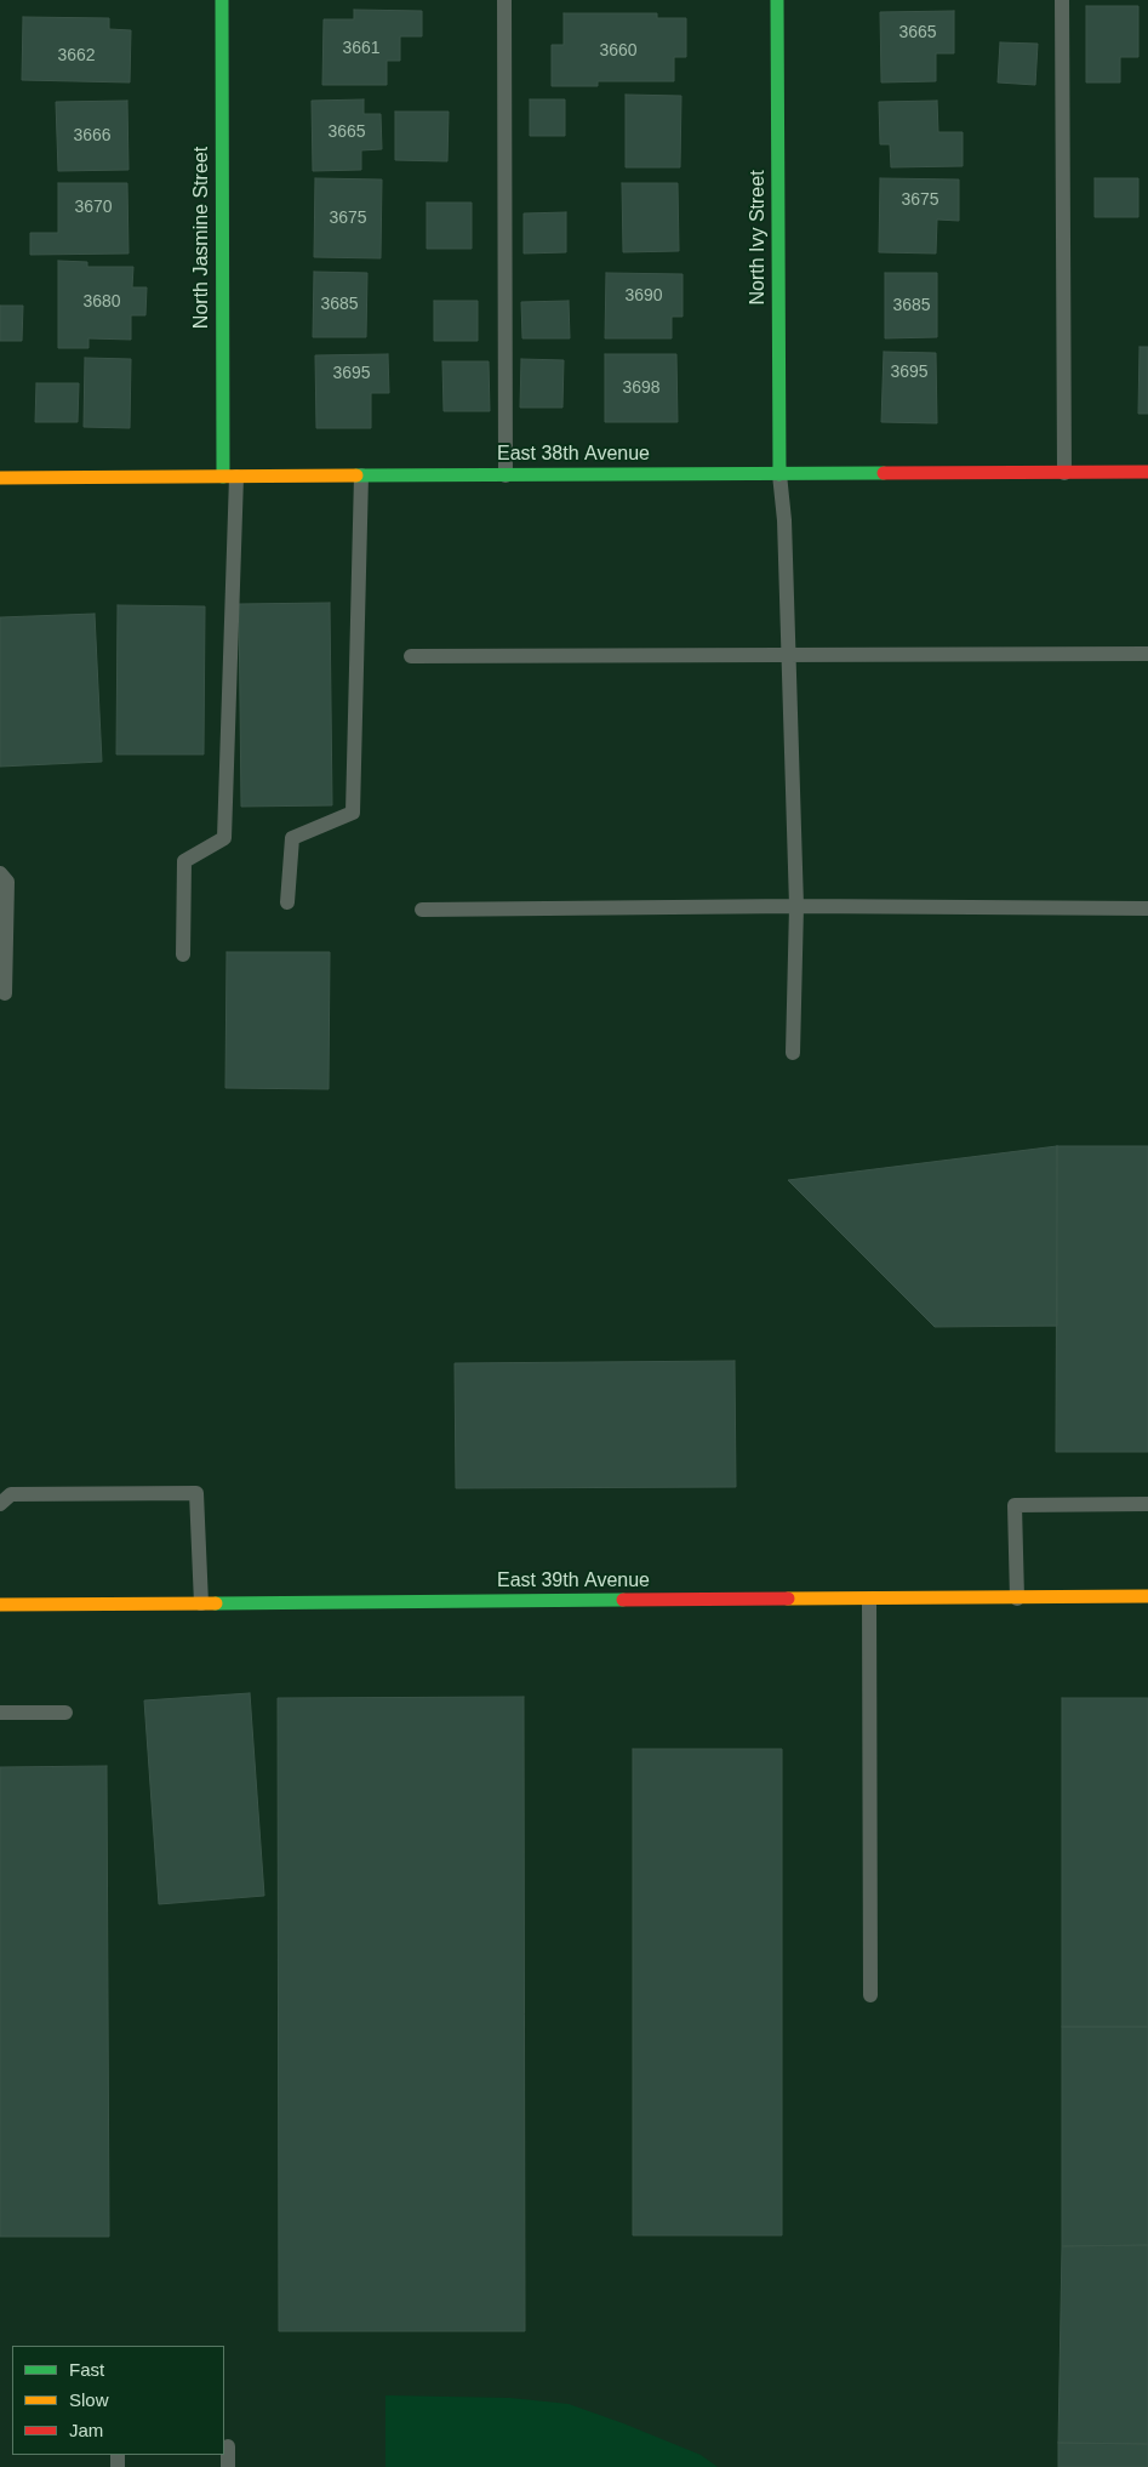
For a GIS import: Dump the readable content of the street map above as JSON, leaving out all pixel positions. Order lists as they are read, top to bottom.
{
  "streets": {
    "street": [
      "North Jasmine Street",
      "North Ivy Street",
      "East 38th Avenue",
      "East 39th Avenue"
    ]
  },
  "crossings": [
    ["North Jasmine Street", "East 38th Avenue"],
    ["North Ivy Street", "East 38th Avenue"]
  ],
  "house_numbers": [
    "3665",
    "3661",
    "3660",
    "3662",
    "3665",
    "3666",
    "3675",
    "3670",
    "3675",
    "3690",
    "3680",
    "3685",
    "3685",
    "3695",
    "3695",
    "3698"
  ],
  "legend": ["Fast", "Slow", "Jam"]
}
